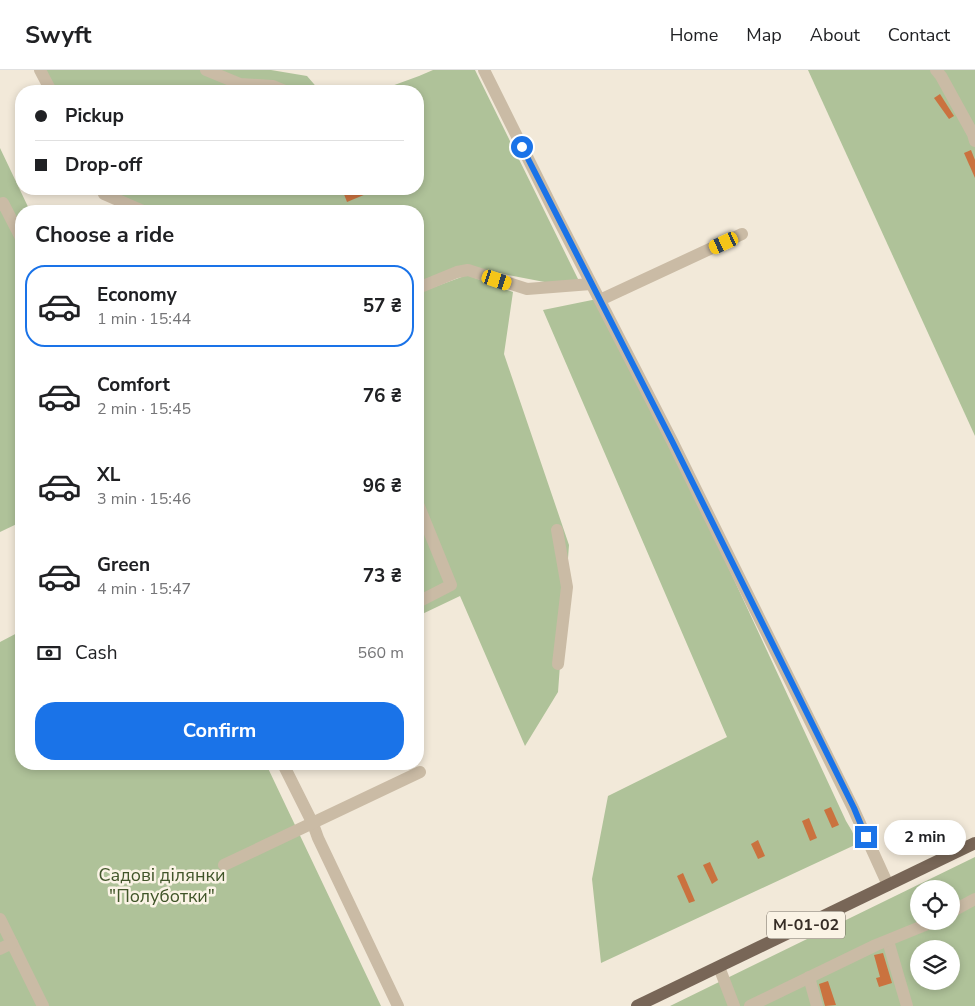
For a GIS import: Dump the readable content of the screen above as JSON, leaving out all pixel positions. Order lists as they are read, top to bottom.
{
  "streets": {
    "main road": ["М-01-02"]
  },
  "parks": ["Садові ділянки \"Полуботки\""],
  "page": {
    "header": "Swyft",
    "nav": [
      "Home",
      "Map",
      "About",
      "Contact"
    ],
    "banner": ["Pickup", "Drop-off"],
    "heading": "Choose a ride",
    "list": [
      {
        "name": "Economy",
        "note": "1 min · 15:44",
        "value": "57 ₴"
      },
      {
        "name": "Comfort",
        "note": "2 min · 15:45",
        "value": "76 ₴"
      },
      {
        "name": "XL",
        "note": "3 min · 15:46",
        "value": "96 ₴"
      },
      {
        "name": "Green",
        "note": "4 min · 15:47",
        "value": "73 ₴"
      }
    ],
    "pay": ["Cash", "560 m"],
    "buttons": "Confirm",
    "bubble": "2 min"
  }
}
